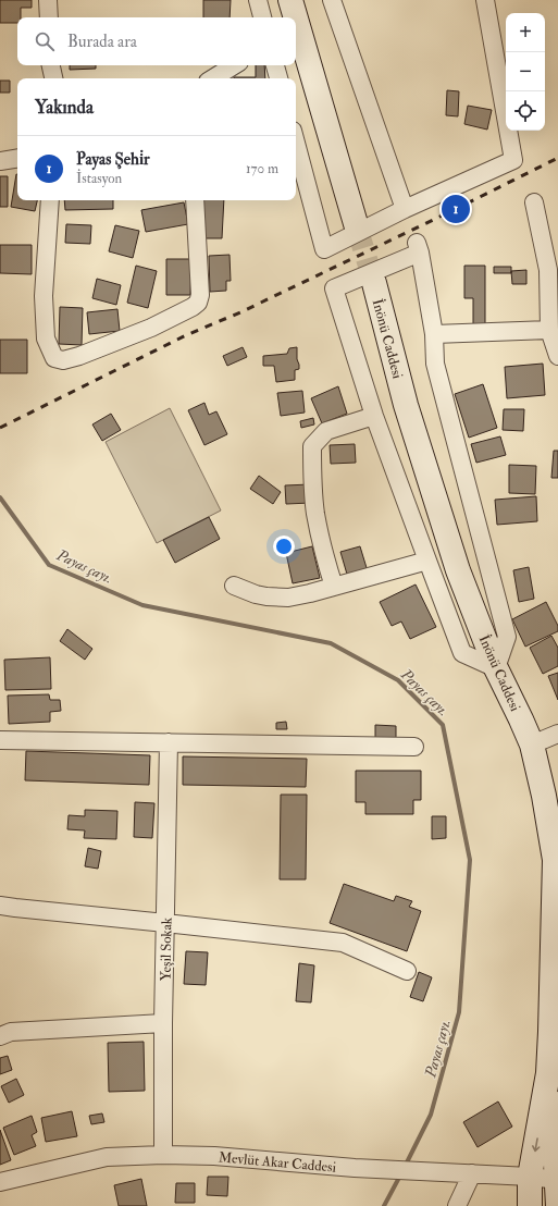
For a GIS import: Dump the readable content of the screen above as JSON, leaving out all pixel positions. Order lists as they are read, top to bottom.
{
  "streets": {
    "main road": ["İnönü Caddesi"],
    "street": ["Yeşil Sokak", "Mevlüt Akar Caddesi"]
  },
  "crossings": [
    ["Yeşil Sokak", "Mevlüt Akar Caddesi"]
  ],
  "water": ["Payas çayı."],
  "page": {
    "map_buttons": ["+", "−"],
    "search": "Burada ara",
    "heading": "Yakında",
    "list": [
      {
        "mark": "1",
        "name": "Payas Şehi̇r",
        "note": "İstasyon",
        "value": "170 m"
      }
    ],
    "pins": "1"
  }
}
